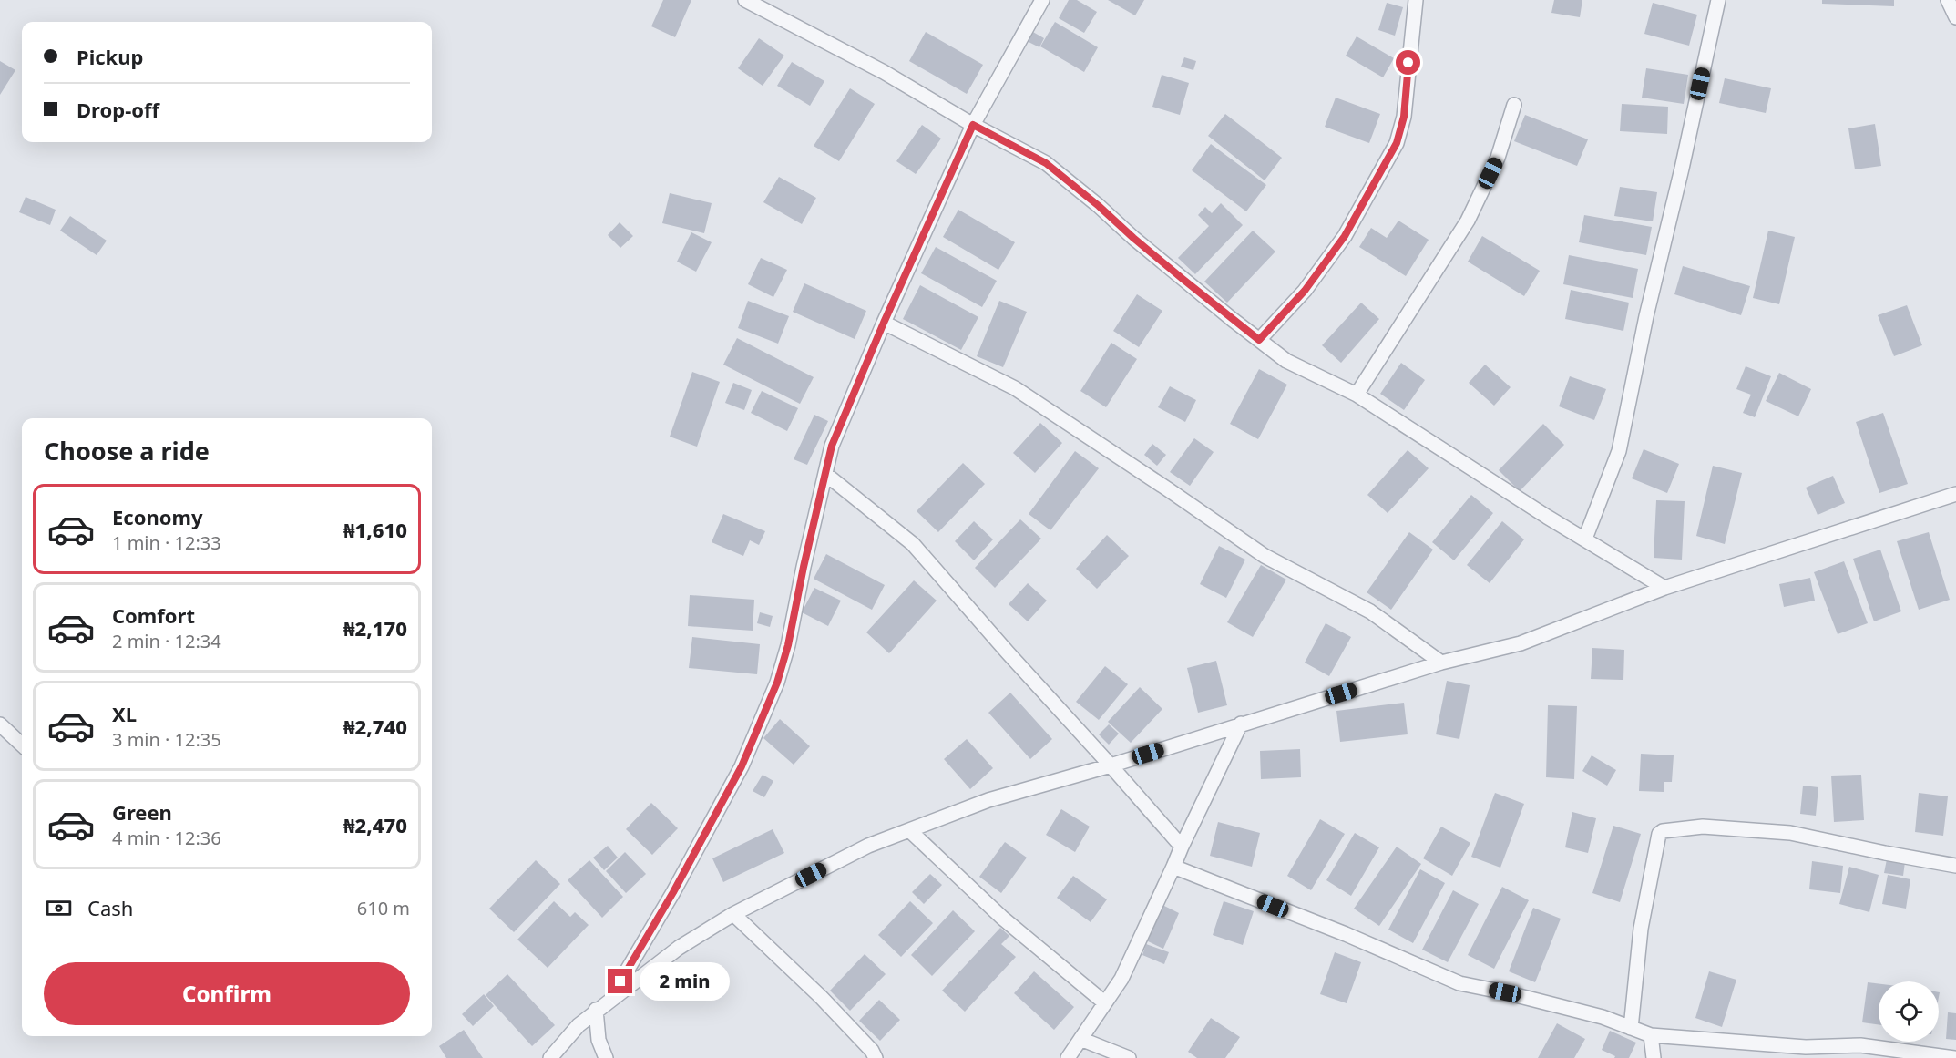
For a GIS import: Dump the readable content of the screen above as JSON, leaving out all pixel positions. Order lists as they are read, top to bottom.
{
  "page": {
    "banner": ["Pickup", "Drop-off"],
    "heading": "Choose a ride",
    "list": [
      {
        "name": "Economy",
        "note": "1 min · 12:33",
        "value": "₦1,610"
      },
      {
        "name": "Comfort",
        "note": "2 min · 12:34",
        "value": "₦2,170"
      },
      {
        "name": "XL",
        "note": "3 min · 12:35",
        "value": "₦2,740"
      },
      {
        "name": "Green",
        "note": "4 min · 12:36",
        "value": "₦2,470"
      }
    ],
    "pay": ["Cash", "610 m"],
    "buttons": "Confirm",
    "bubble": "2 min"
  }
}
